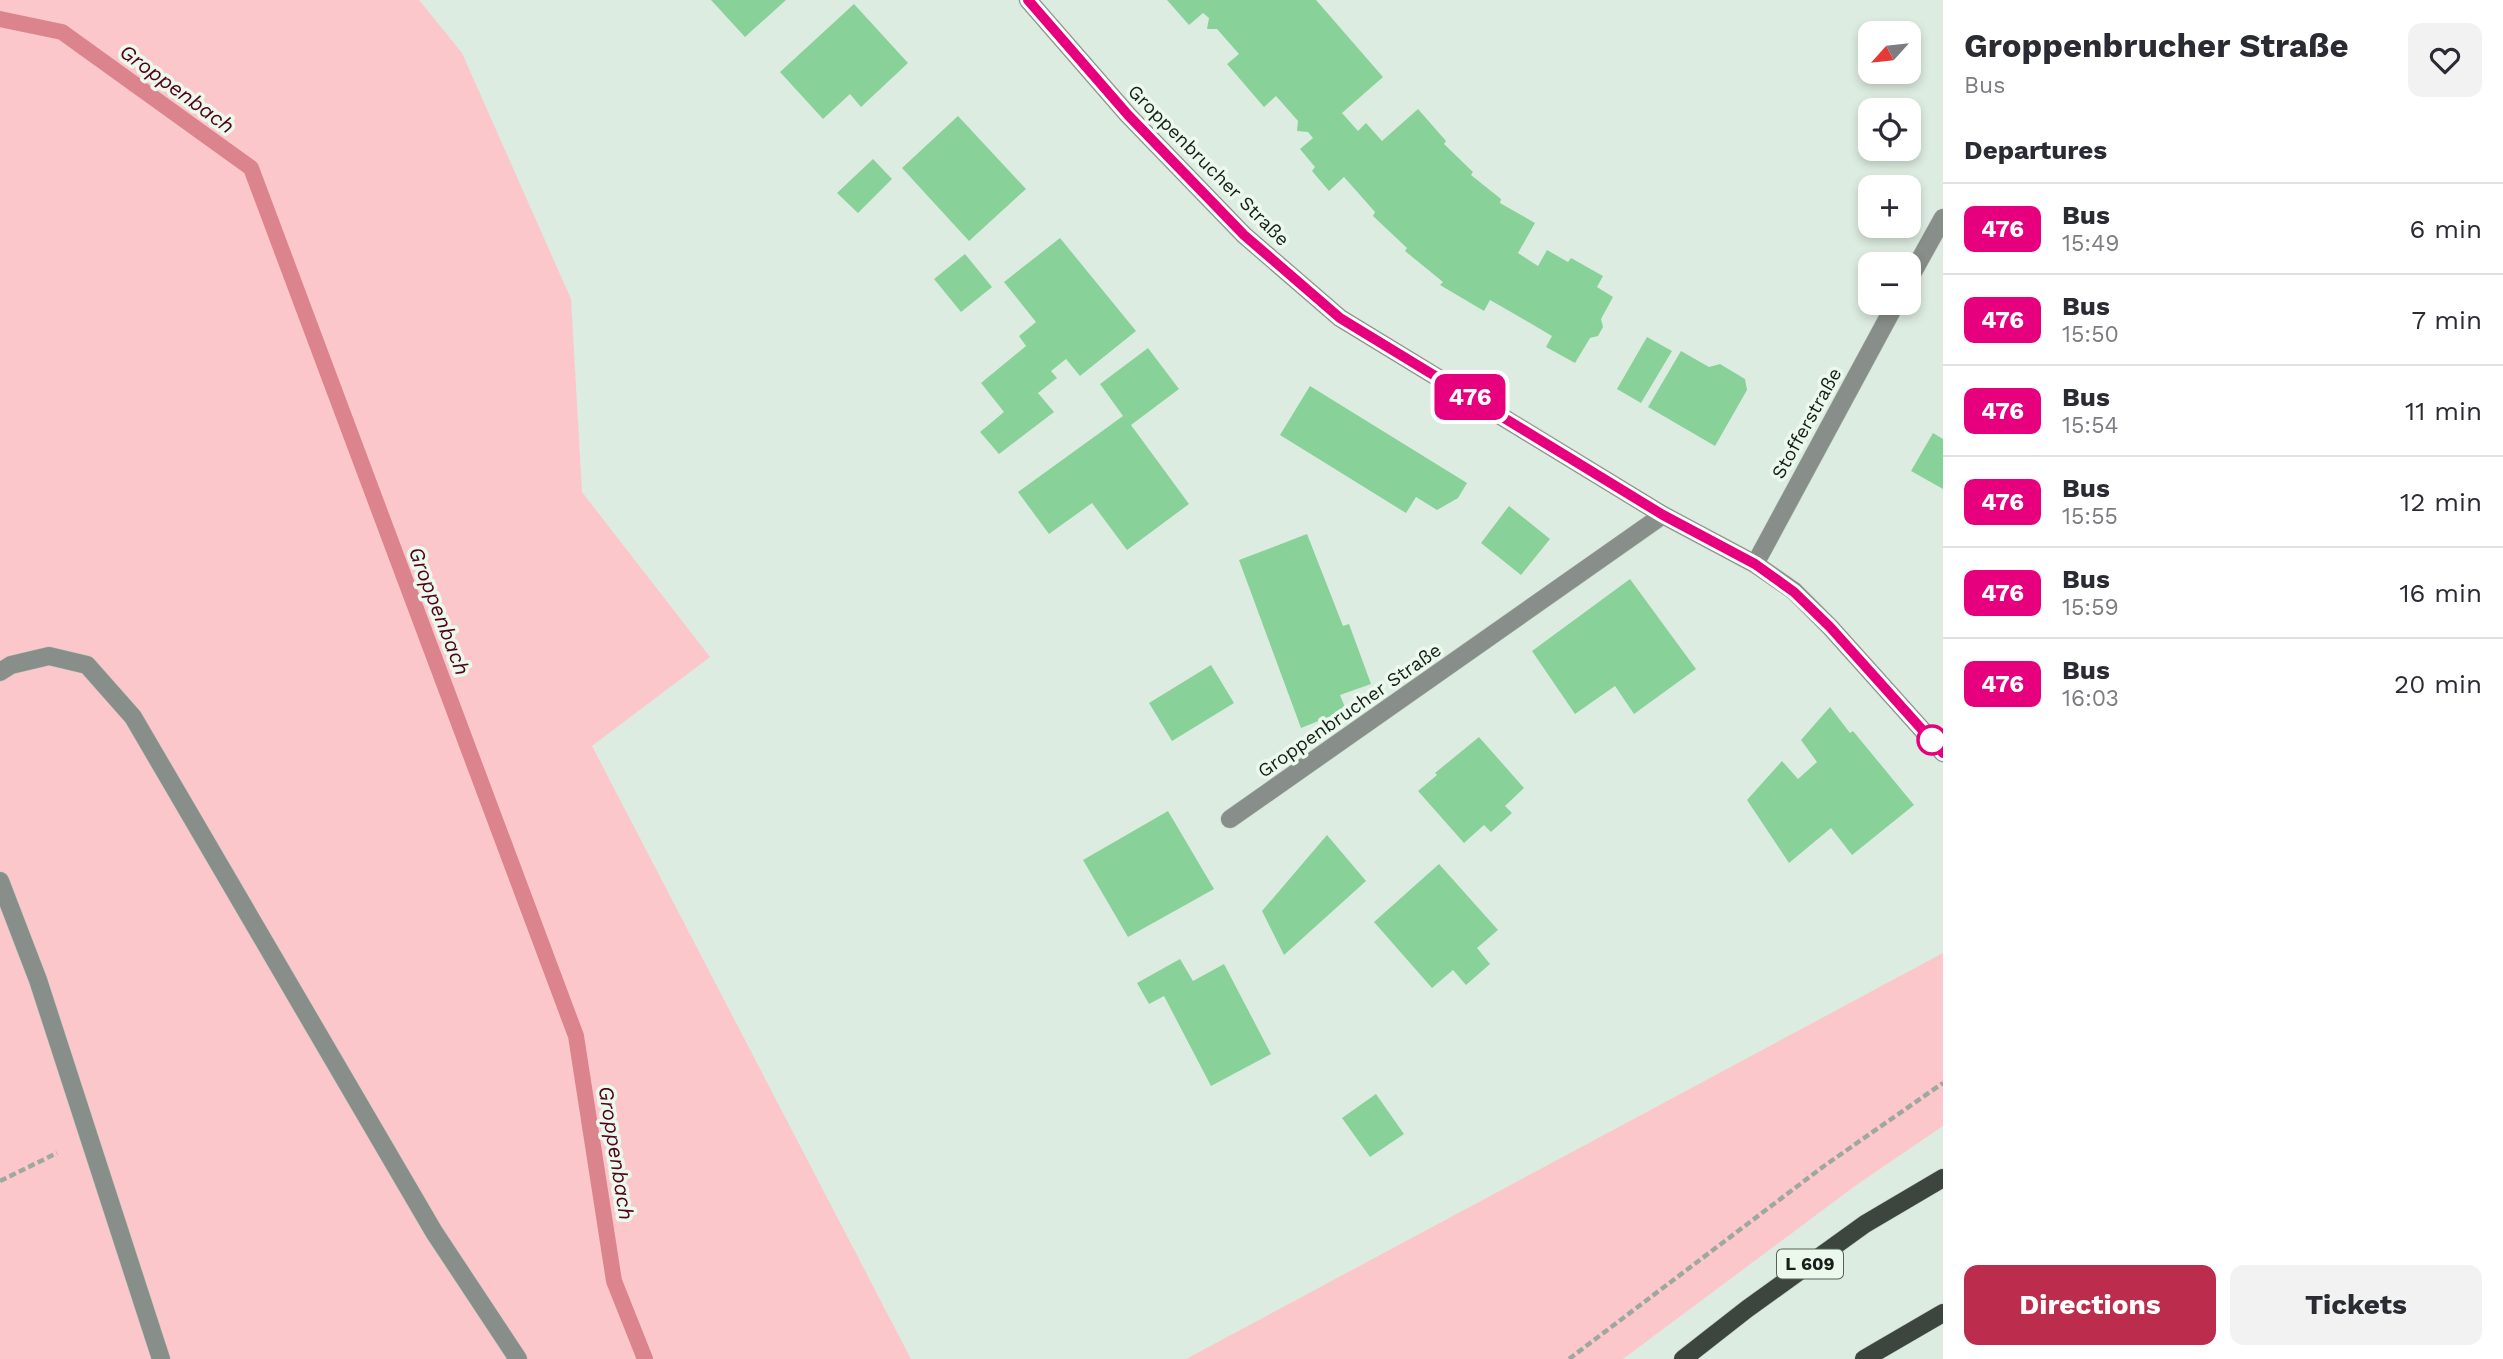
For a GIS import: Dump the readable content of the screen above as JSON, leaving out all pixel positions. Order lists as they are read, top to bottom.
{
  "streets": {
    "main road": ["L 609"],
    "street": ["Groppenbrucher Straße", "Stofferstraße"]
  },
  "crossings": [
    ["Groppenbrucher Straße", "Stofferstraße"]
  ],
  "water": ["Groppenbach"],
  "lines": ["bus line 476"],
  "north": "bottom left",
  "page": {
    "on_map": "476",
    "heading": [
      ["Groppenbrucher Straße", "Bus"],
      "Departures"
    ],
    "map_buttons": ["+", "−"],
    "list": [
      {
        "mark": "476",
        "name": "Bus",
        "note": "15:49",
        "value": "6 min"
      },
      {
        "mark": "476",
        "name": "Bus",
        "note": "15:50",
        "value": "7 min"
      },
      {
        "mark": "476",
        "name": "Bus",
        "note": "15:54",
        "value": "11 min"
      },
      {
        "mark": "476",
        "name": "Bus",
        "note": "15:55",
        "value": "12 min"
      },
      {
        "mark": "476",
        "name": "Bus",
        "note": "15:59",
        "value": "16 min"
      },
      {
        "mark": "476",
        "name": "Bus",
        "note": "16:03",
        "value": "20 min"
      }
    ],
    "buttons": ["Directions", "Tickets"]
  }
}
